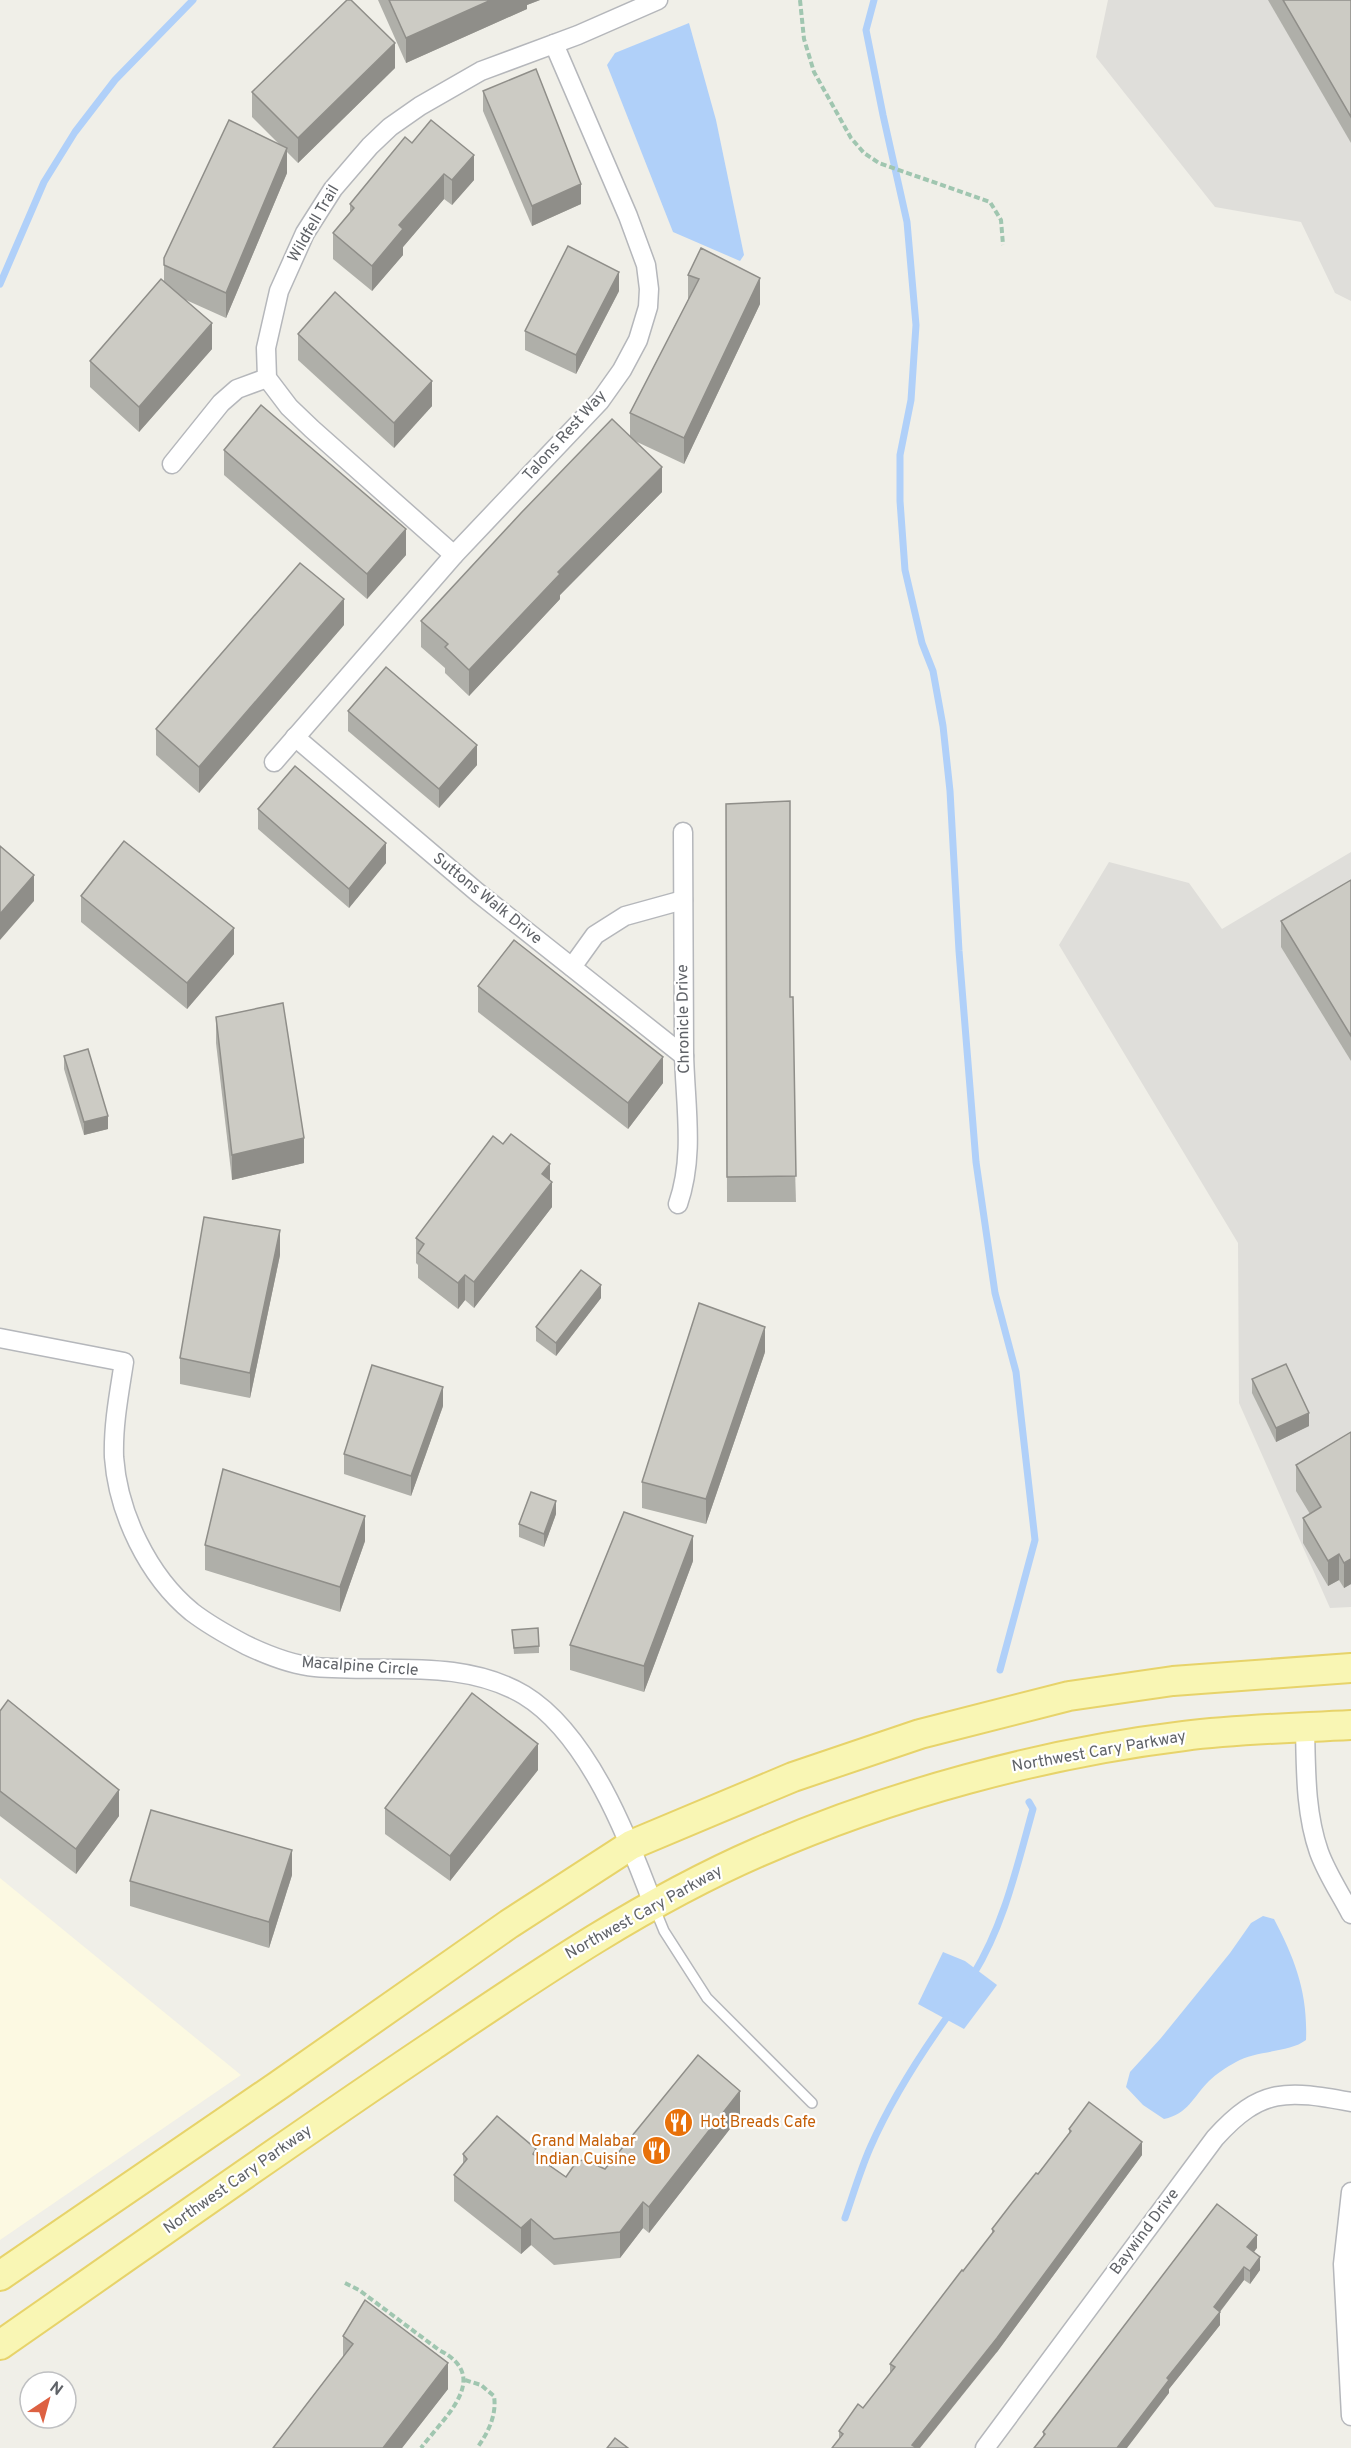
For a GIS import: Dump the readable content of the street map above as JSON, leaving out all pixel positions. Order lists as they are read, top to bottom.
{
  "streets": {
    "main road": ["Northwest Cary Parkway"],
    "street": [
      "Wildfell Trail",
      "Talons Rest Way",
      "Suttons Walk Drive",
      "Chronicle Drive",
      "Macalpine Circle",
      "Baywind Drive"
    ]
  },
  "crossings": [
    ["Wildfell Trail", "Talons Rest Way"],
    ["Talons Rest Way", "Suttons Walk Drive"],
    ["Suttons Walk Drive", "Chronicle Drive"],
    ["Macalpine Circle", "Northwest Cary Parkway"]
  ],
  "places": {
    "restaurant": ["Hot Breads Cafe", "Grand Malabar Indian Cuisine"]
  },
  "north": "top right"
}
